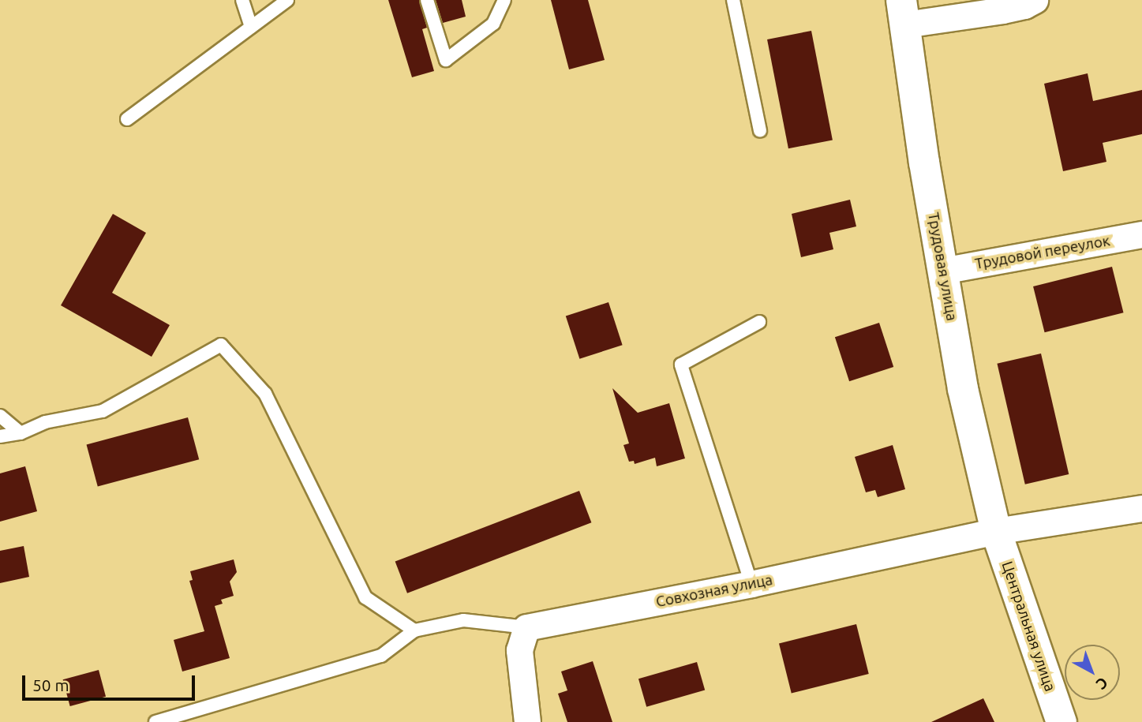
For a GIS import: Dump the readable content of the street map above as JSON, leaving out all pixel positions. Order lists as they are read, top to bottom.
{
  "streets": {
    "street": [
      "Трудовой переулок",
      "Трудовая улица",
      "Совхозная улица",
      "Центральная улица"
    ]
  },
  "crossings": [
    ["Трудовой переулок", "Трудовая улица"],
    ["Трудовая улица", "Совхозная улица"],
    ["Трудовая улица", "Центральная улица"],
    ["Совхозная улица", "Центральная улица"]
  ],
  "scale_bar": "50 m",
  "north": "bottom right"
}
